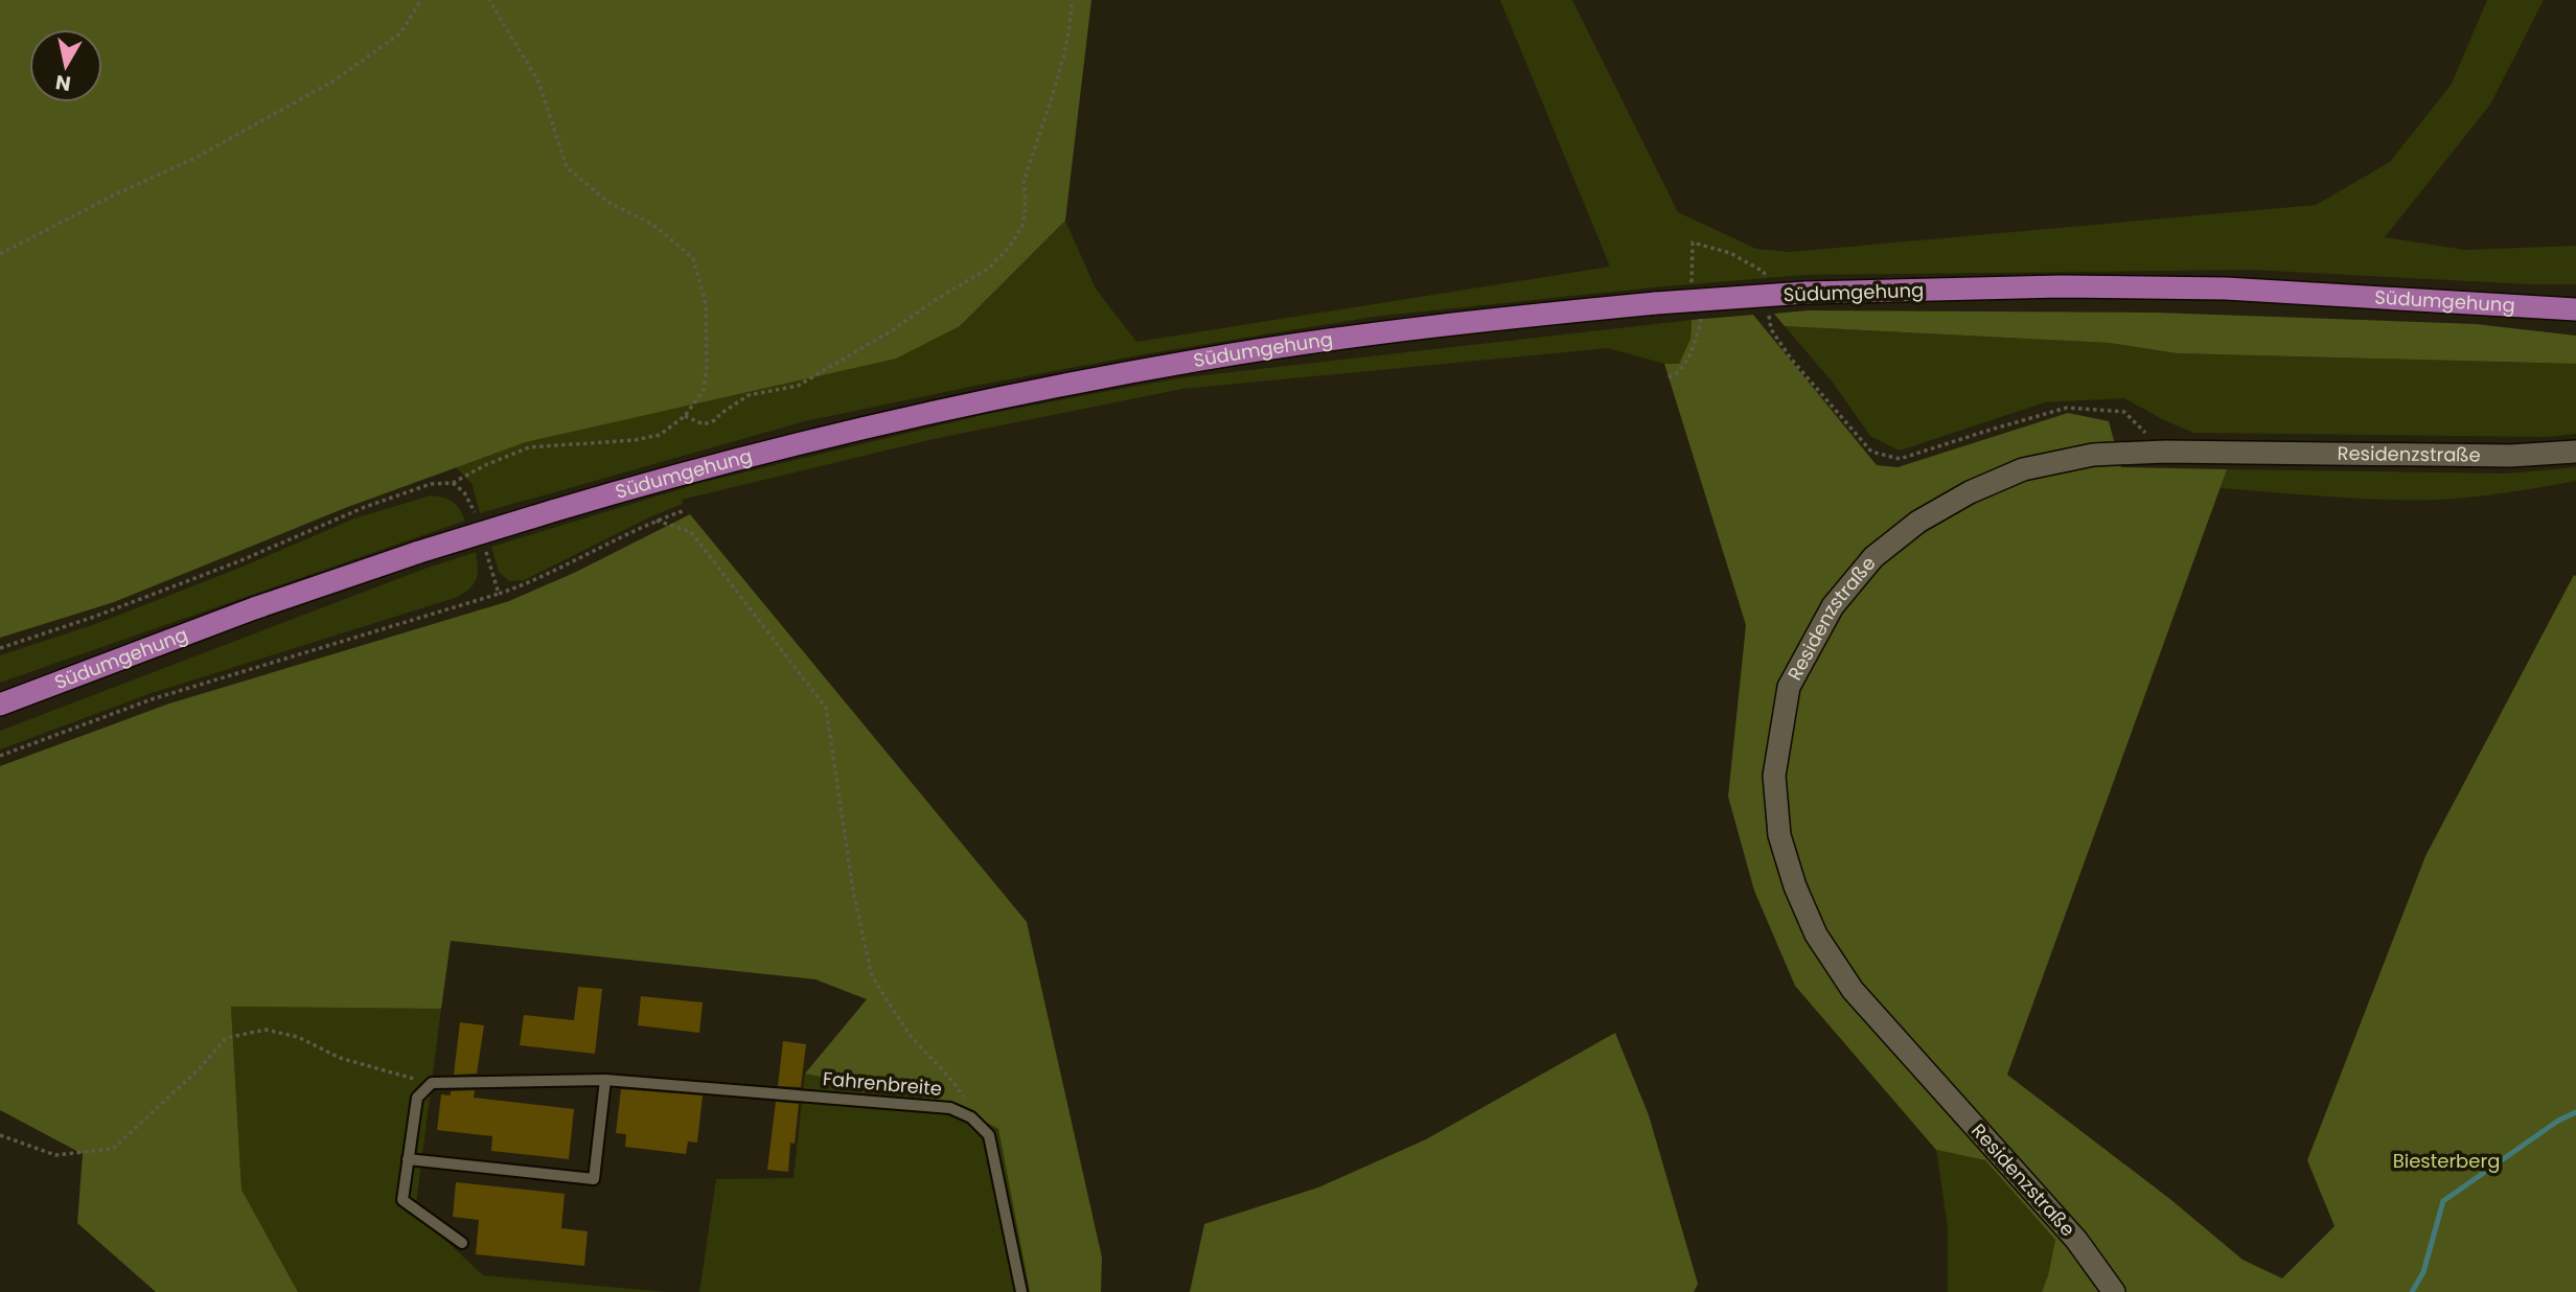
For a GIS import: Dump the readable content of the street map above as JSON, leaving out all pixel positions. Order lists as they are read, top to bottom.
{
  "streets": {
    "main road": ["Südumgehung", "Residenzstraße"],
    "lane": ["Fahrenbreite"]
  },
  "parks": ["Biesterberg"],
  "north": "bottom"
}
